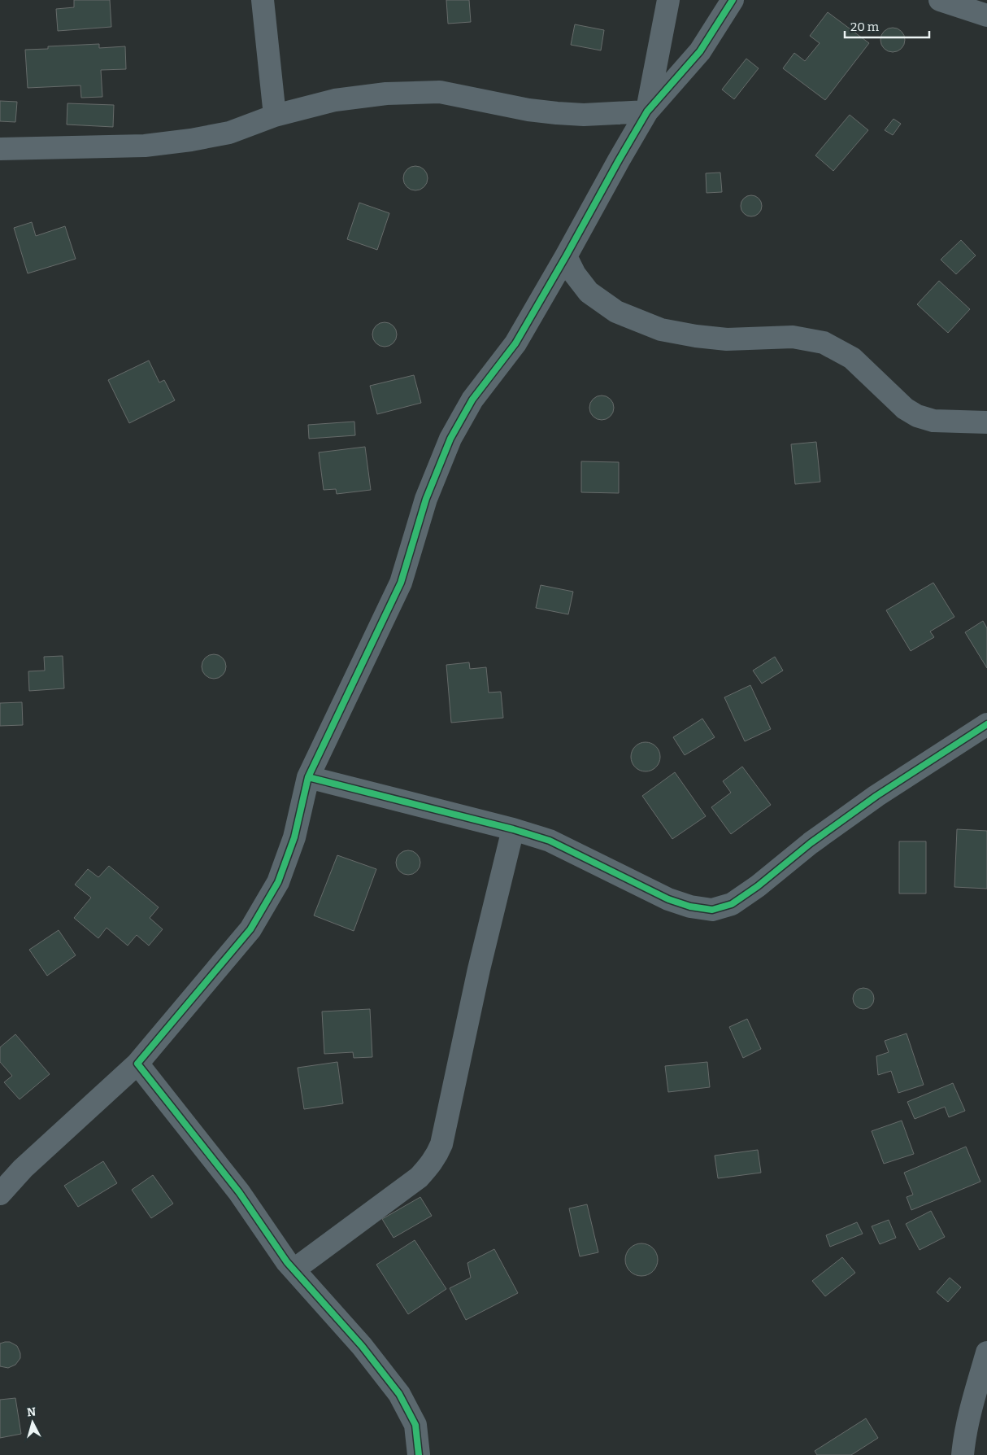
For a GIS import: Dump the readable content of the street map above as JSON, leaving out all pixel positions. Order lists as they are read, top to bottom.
{
  "scale_bar": "20 m",
  "north": "top"
}
